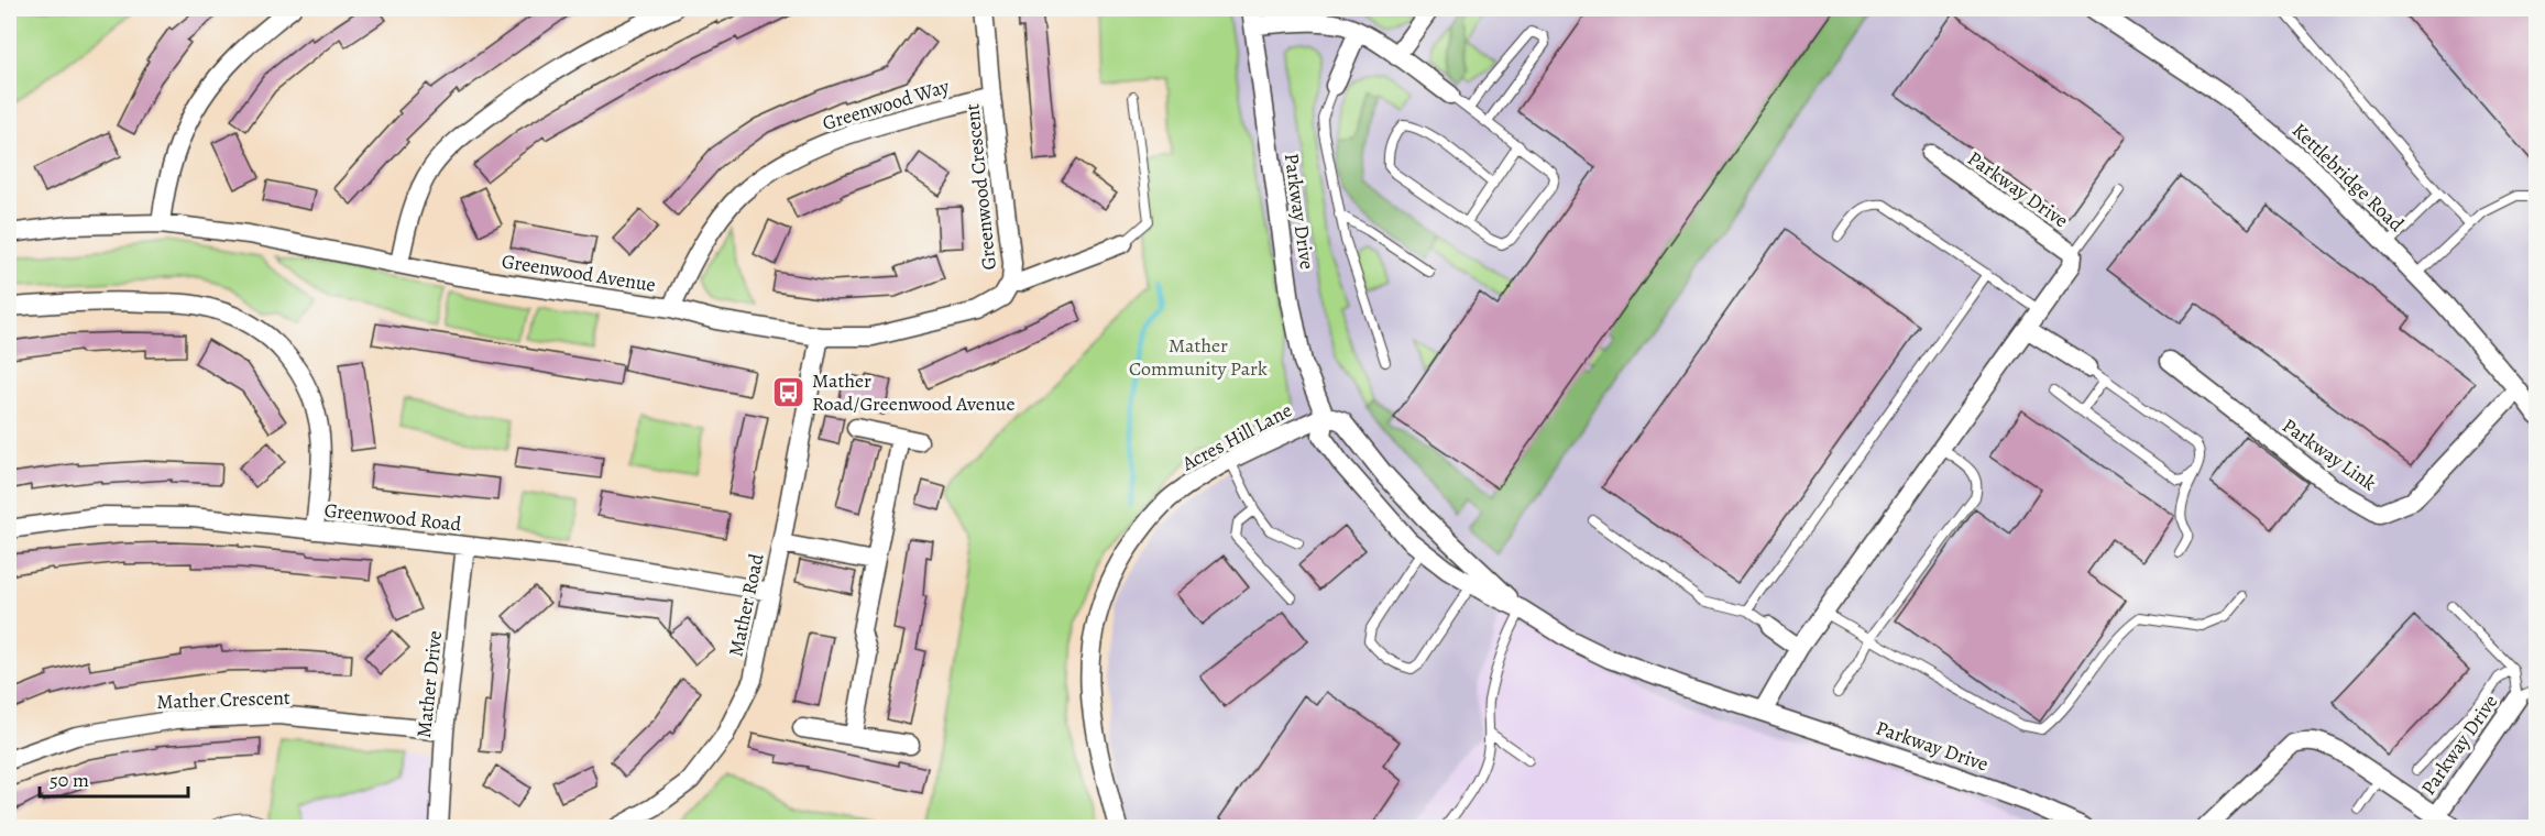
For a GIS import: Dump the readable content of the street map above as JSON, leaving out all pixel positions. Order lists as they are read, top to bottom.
{
  "streets": {
    "street": [
      "Greenwood Way",
      "Kettlebridge Road",
      "Greenwood Crescent",
      "Parkway Drive",
      "Greenwood Avenue",
      "Acres Hill Lane",
      "Parkway Link",
      "Greenwood Road",
      "Mather Road",
      "Mather Drive",
      "Mather Crescent"
    ]
  },
  "crossings": [
    ["Greenwood Way", "Greenwood Crescent"],
    ["Greenwood Way", "Greenwood Avenue"],
    ["Kettlebridge Road", "Parkway Link"],
    ["Greenwood Crescent", "Greenwood Avenue"],
    ["Parkway Drive", "Acres Hill Lane"],
    ["Greenwood Avenue", "Mather Road"],
    ["Greenwood Road", "Mather Road"],
    ["Greenwood Road", "Mather Drive"],
    ["Mather Drive", "Mather Crescent"]
  ],
  "parks": ["Mather Community Park"],
  "places": {
    "bus stop": ["Mather Road/Greenwood Avenue"]
  },
  "scale_bar": "50 m"
}
